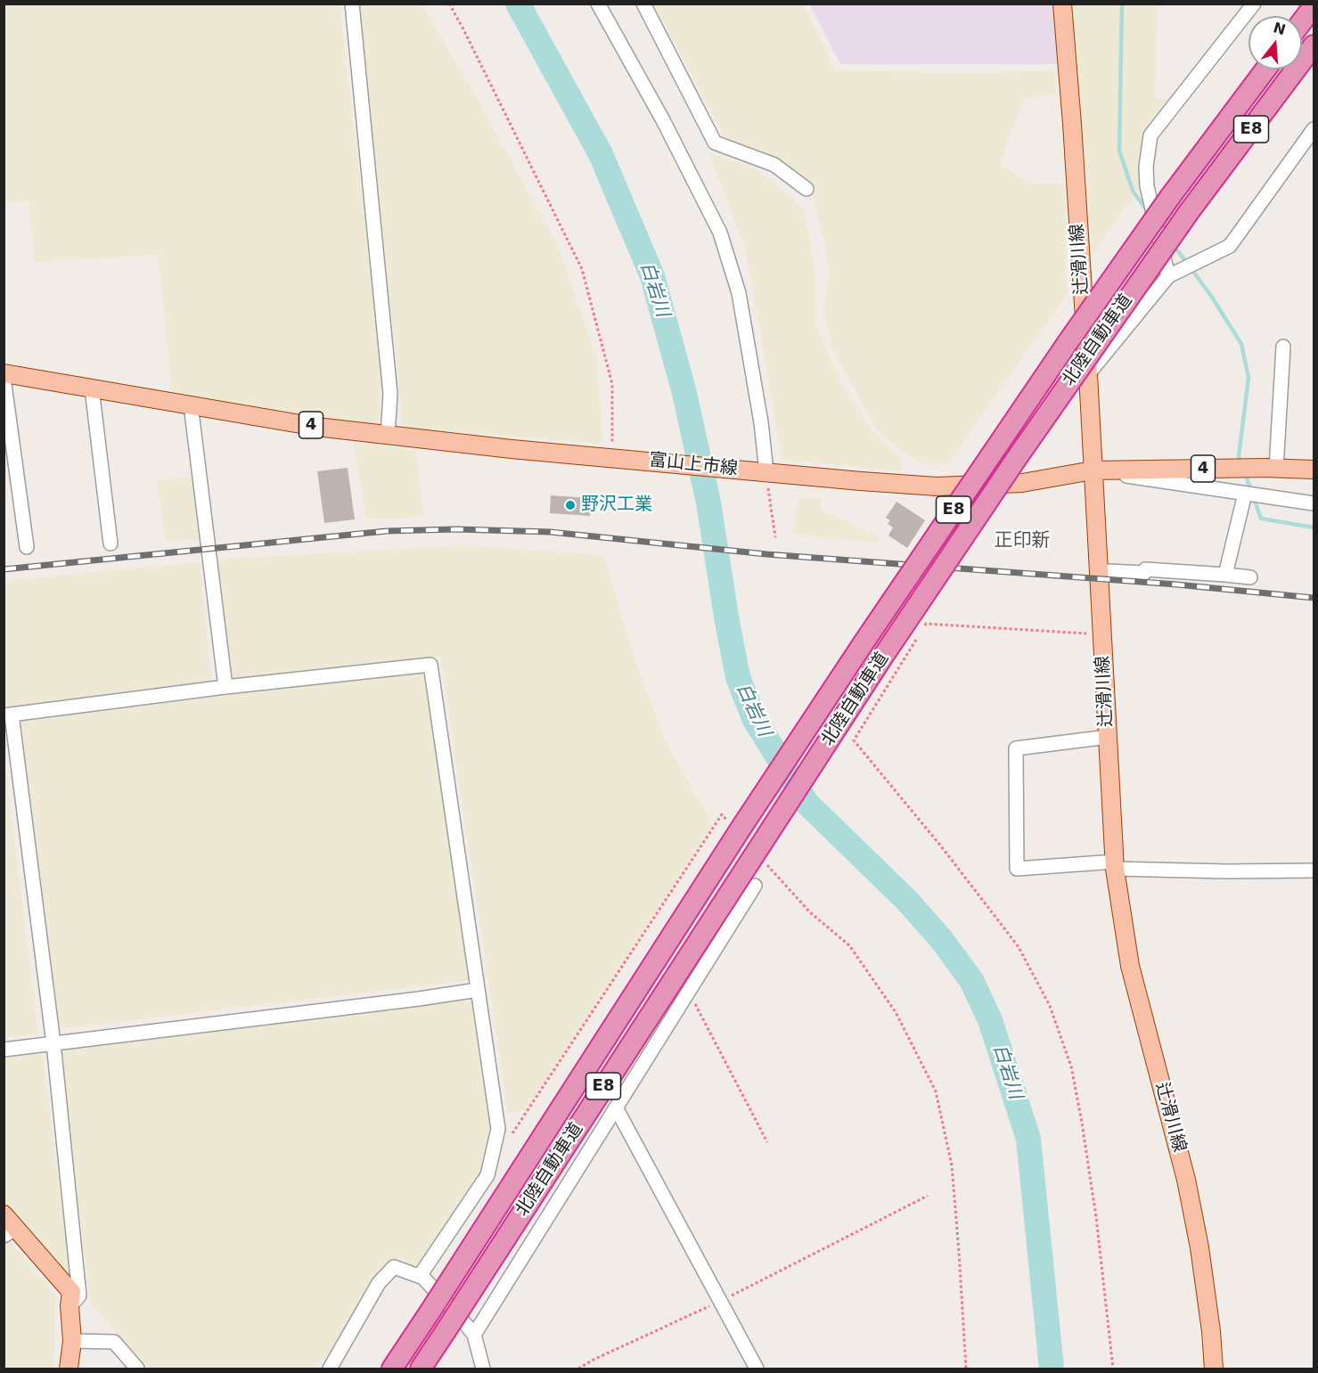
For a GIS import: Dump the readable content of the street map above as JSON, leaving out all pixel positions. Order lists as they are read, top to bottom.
{
  "streets": {
    "highway": ["E8", "北陸自動車道"],
    "main road": ["辻滑川線", "4", "富山上市線"]
  },
  "crossings": [
    ["辻滑川線", "4"],
    ["4", "富山上市線"]
  ],
  "districts": ["正印新"],
  "water": ["白岩川"],
  "places": ["野沢工業"],
  "north": "top"
}
